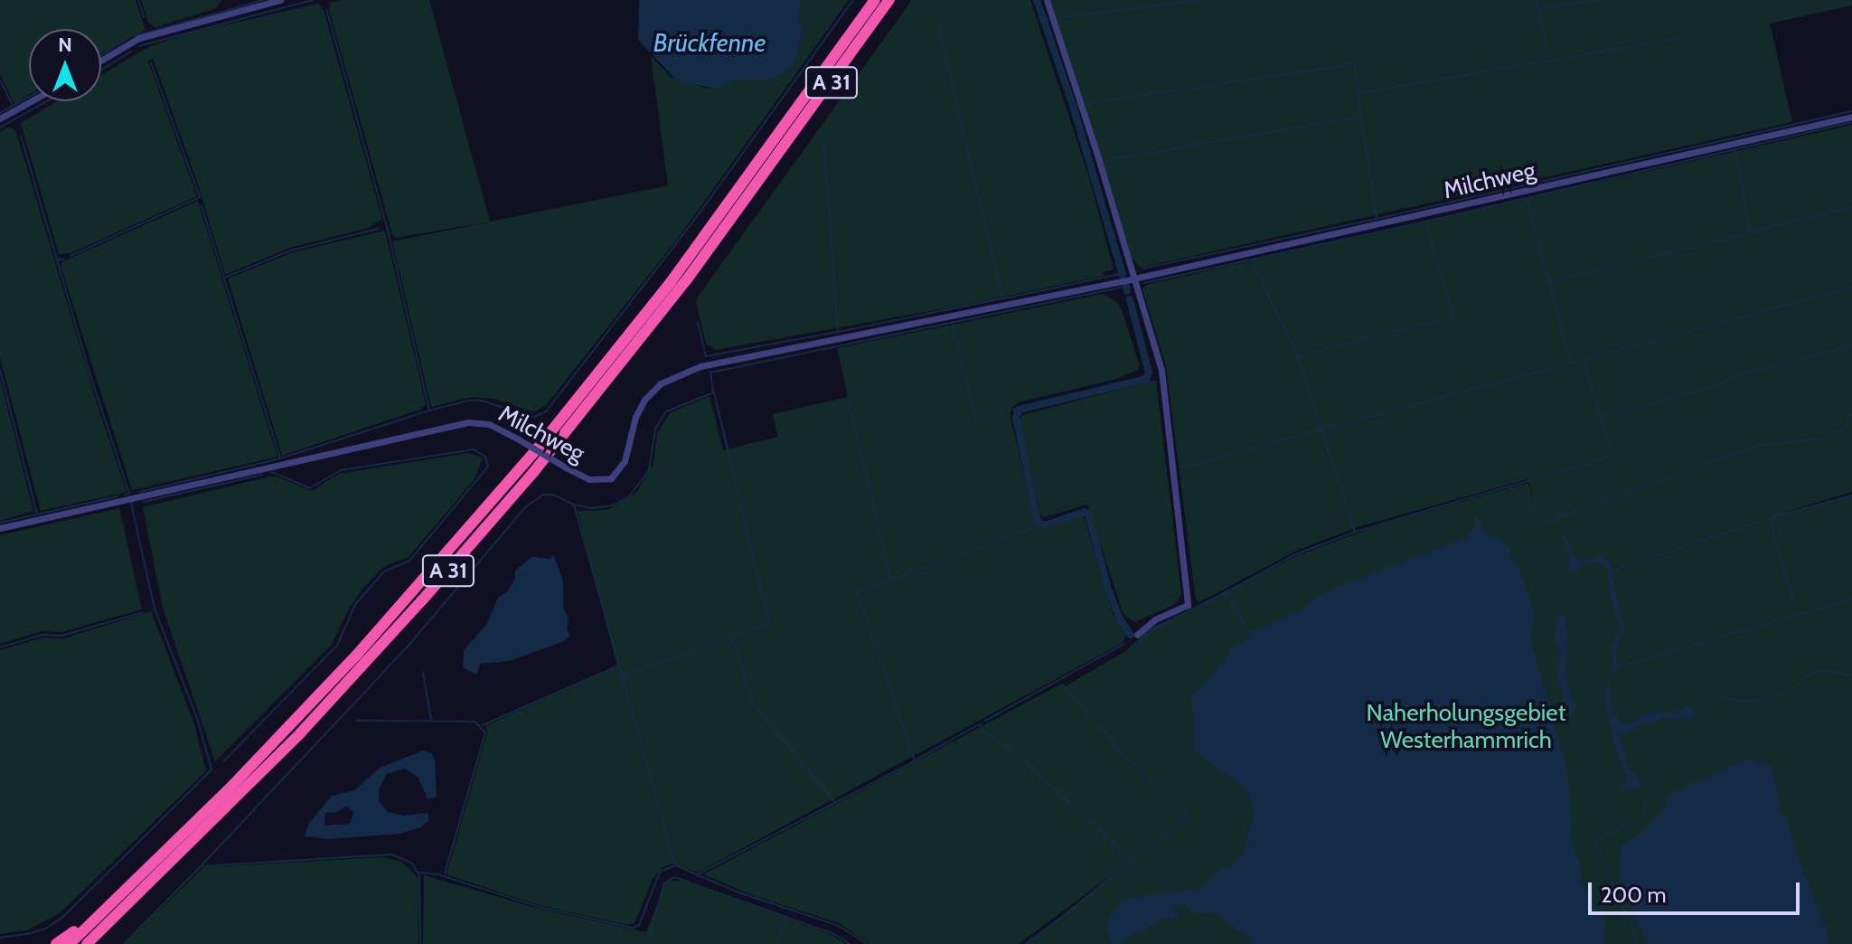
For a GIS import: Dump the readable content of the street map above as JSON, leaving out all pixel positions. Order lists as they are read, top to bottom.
{
  "streets": {
    "highway": ["A 31"],
    "street": ["Milchweg"]
  },
  "water": ["Brückfenne"],
  "parks": ["Naherholungsgebiet Westerhammrich"],
  "scale_bar": "200 m",
  "north": "top"
}
